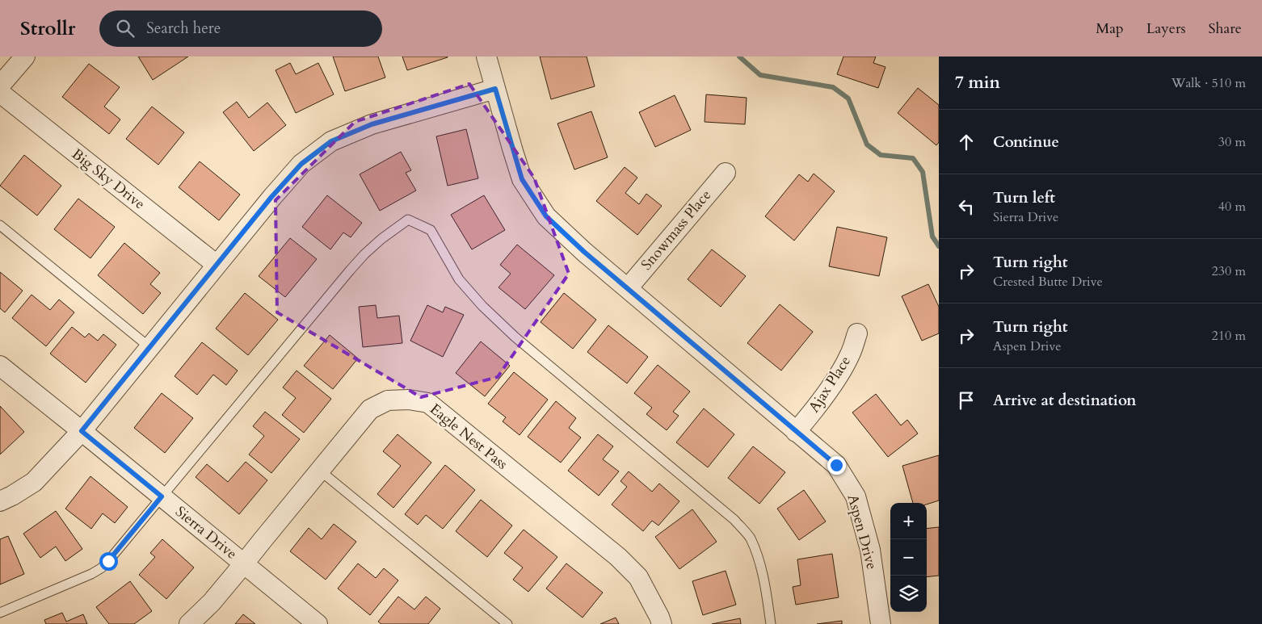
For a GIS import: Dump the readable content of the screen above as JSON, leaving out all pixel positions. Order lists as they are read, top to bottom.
{
  "streets": {
    "street": [
      "Big Sky Drive",
      "Snowmass Place",
      "Ajax Place",
      "Eagle Nest Pass",
      "Aspen Drive",
      "Sierra Drive"
    ]
  },
  "crossings": [
    ["Snowmass Place", "Aspen Drive"],
    ["Ajax Place", "Aspen Drive"],
    ["Eagle Nest Pass", "Sierra Drive"]
  ],
  "page": {
    "header": "Strollr",
    "search": "Search here",
    "nav": ["Map", "Layers", "Share"],
    "heading": ["7 min", "Walk · 510 m"],
    "list": [
      ["Continue", "30 m"],
      ["Turn left", "Sierra Drive", "40 m"],
      ["Turn right", "Crested Butte Drive", "230 m"],
      ["Turn right", "Aspen Drive", "210 m"],
      "Arrive at destination"
    ],
    "map_buttons": ["+", "−"]
  }
}
